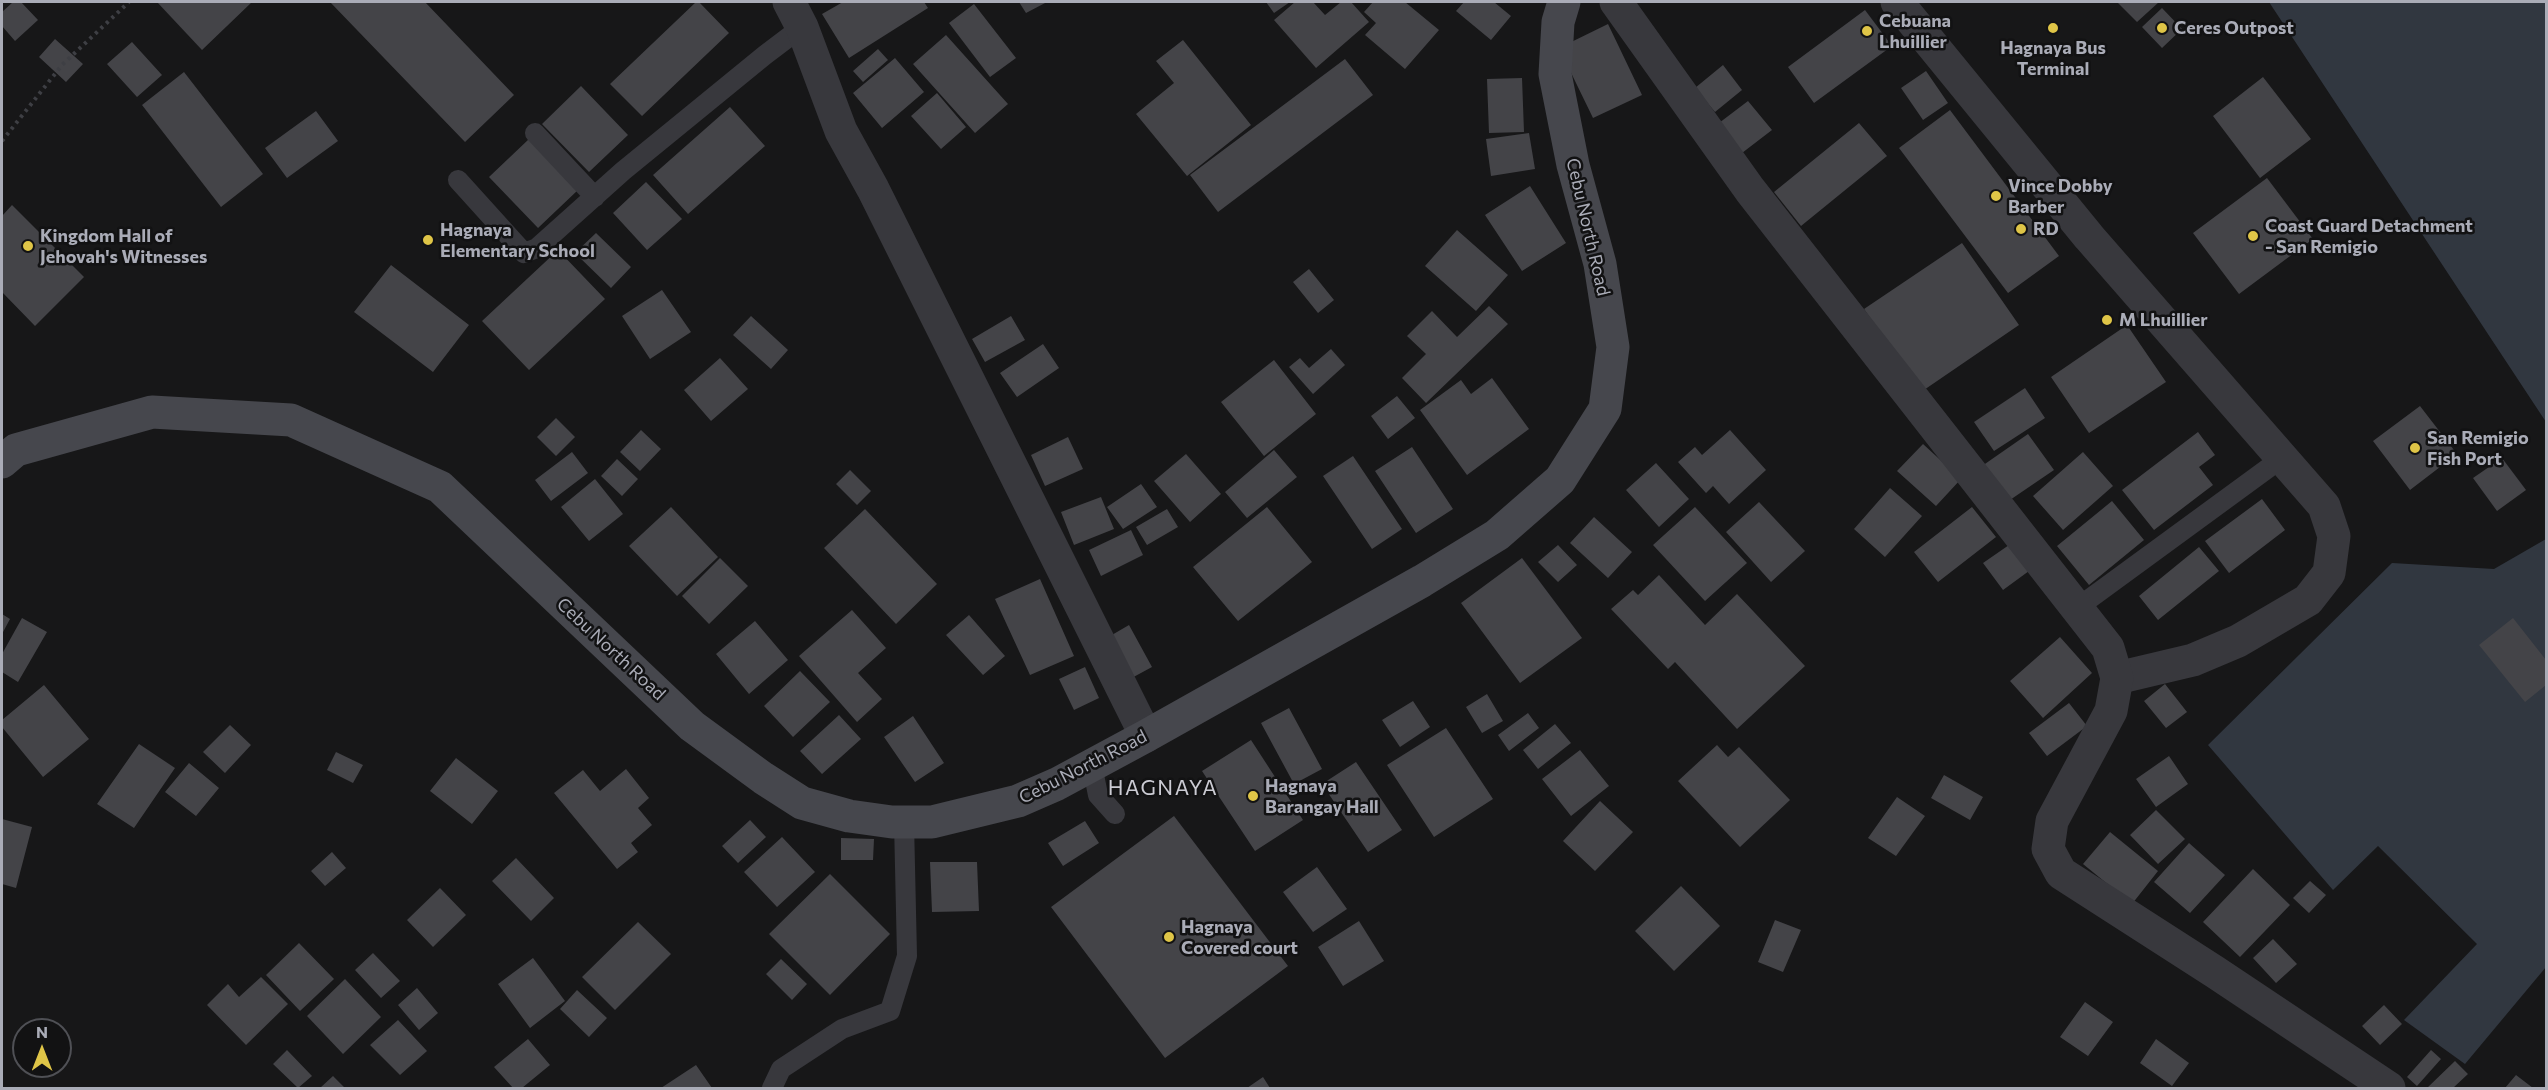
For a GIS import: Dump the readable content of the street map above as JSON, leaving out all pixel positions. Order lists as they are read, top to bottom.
{
  "streets": {
    "main road": ["Cebu North Road"]
  },
  "districts": ["HAGNAYA"],
  "places": [
    "Hagnaya Bus Terminal",
    "Ceres Outpost",
    "Cebuana Lhuillier",
    "Vince Dobby Barber",
    "RD",
    "Coast Guard Detachment - San Remigio",
    "Hagnaya Elementary School",
    "Kingdom Hall of Jehovah's Witnesses",
    "M Lhuillier",
    "San Remigio Fish Port",
    "Hagnaya Barangay Hall",
    "Hagnaya Covered court"
  ],
  "north": "top"
}
